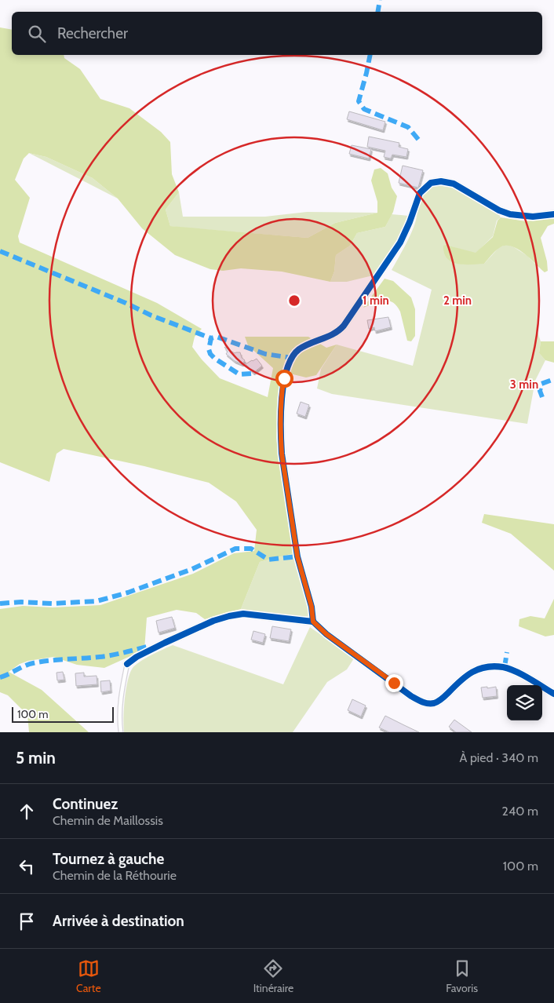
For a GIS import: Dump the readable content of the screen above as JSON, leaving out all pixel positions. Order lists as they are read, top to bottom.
{
  "scale_bar": "100 m",
  "page": {
    "search": "Rechercher",
    "scale": "100 m",
    "heading": ["5 min", "À pied · 340 m"],
    "list": [
      ["Continuez", "Chemin de Maillossis", "240 m"],
      ["Tournez à gauche", "Chemin de la Réthourie", "100 m"],
      "Arrivée à destination"
    ],
    "nav": ["Carte", "Itinéraire", "Favoris"]
  },
  "rings": ["1 min", "2 min", "3 min"]
}
